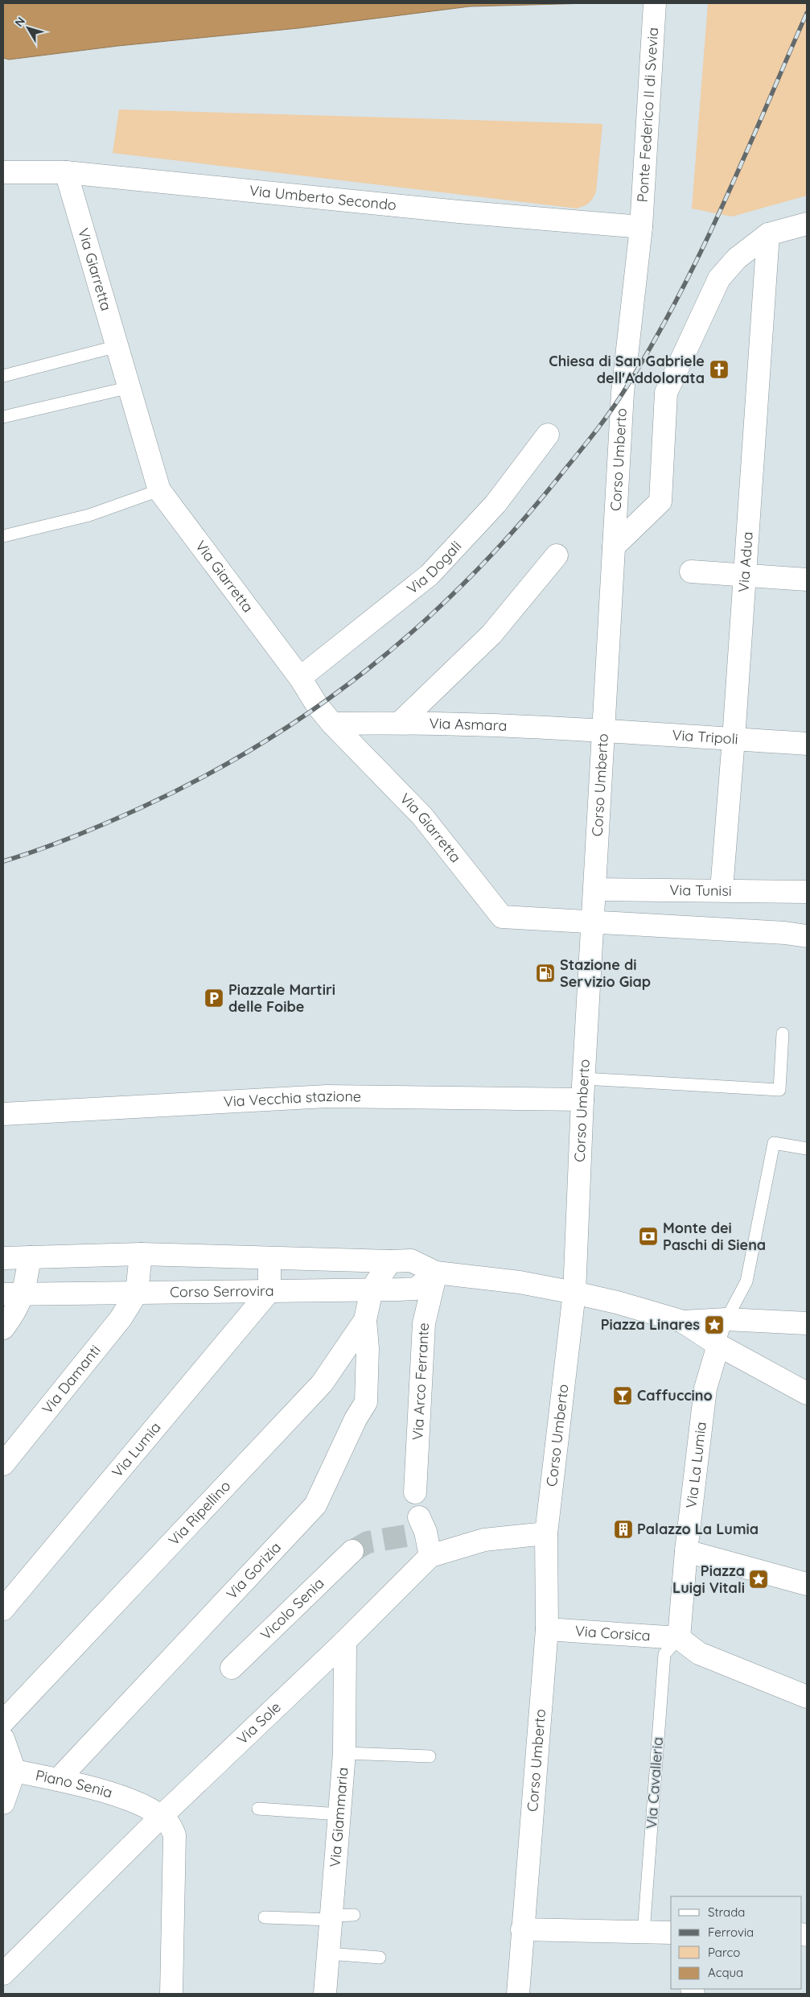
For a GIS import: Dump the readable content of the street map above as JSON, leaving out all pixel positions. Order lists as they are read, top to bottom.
{
  "streets": {
    "street": [
      "Ponte Federico II di Svevia",
      "Via Umberto Secondo",
      "Via Giarretta",
      "Corso Umberto",
      "Via Adua",
      "Via Dogali",
      "Via Asmara",
      "Via Tripoli",
      "Via Tunisi",
      "Via Vecchia stazione",
      "Corso Serrovira",
      "Via Damanti",
      "Via Arco Ferrante",
      "Via Lumia",
      "Via La Lumia",
      "Via Ripellino",
      "Via Gorizia",
      "Vicolo Senia",
      "Via Corsica",
      "Via Sole",
      "Piano Senia",
      "Via Giammaria"
    ],
    "lane": ["Via Cavalleria"]
  },
  "crossings": [
    ["Ponte Federico II di Svevia", "Via Umberto Secondo"],
    ["Ponte Federico II di Svevia", "Corso Umberto"],
    ["Via Umberto Secondo", "Via Giarretta"],
    ["Via Umberto Secondo", "Corso Umberto"],
    ["Via Giarretta", "Corso Umberto"],
    ["Via Giarretta", "Via Dogali"],
    ["Via Giarretta", "Via Asmara"],
    ["Corso Umberto", "Via Asmara"],
    ["Corso Umberto", "Via Tripoli"],
    ["Corso Umberto", "Via Tunisi"],
    ["Corso Umberto", "Via Vecchia stazione"],
    ["Corso Umberto", "Via Corsica"],
    ["Corso Umberto", "Via Sole"],
    ["Via Adua", "Via Tripoli"],
    ["Via Adua", "Via Tunisi"],
    ["Via Asmara", "Via Tripoli"],
    ["Corso Serrovira", "Via Damanti"],
    ["Corso Serrovira", "Via Arco Ferrante"],
    ["Corso Serrovira", "Via Lumia"],
    ["Corso Serrovira", "Via Ripellino"],
    ["Via La Lumia", "Via Corsica"],
    ["Via La Lumia", "Via Cavalleria"],
    ["Via Ripellino", "Via Gorizia"],
    ["Via Gorizia", "Piano Senia"],
    ["Via Corsica", "Via Cavalleria"],
    ["Via Sole", "Piano Senia"],
    ["Via Sole", "Via Giammaria"]
  ],
  "places": {
    "church": ["Chiesa di San Gabriele dell'Addolorata"],
    "fuel station": ["Stazione di Servizio Giap"],
    "parking": ["Piazzale Martiri delle Foibe"],
    "bank": ["Monte dei Paschi di Siena"],
    "place": ["Piazza Linares", "Piazza Luigi Vitali"],
    "bar": ["Caffuccino"],
    "building": ["Palazzo La Lumia"]
  },
  "legend": [
    "Strada",
    "Ferrovia",
    "Parco",
    "Acqua"
  ],
  "north": "top left"
}
